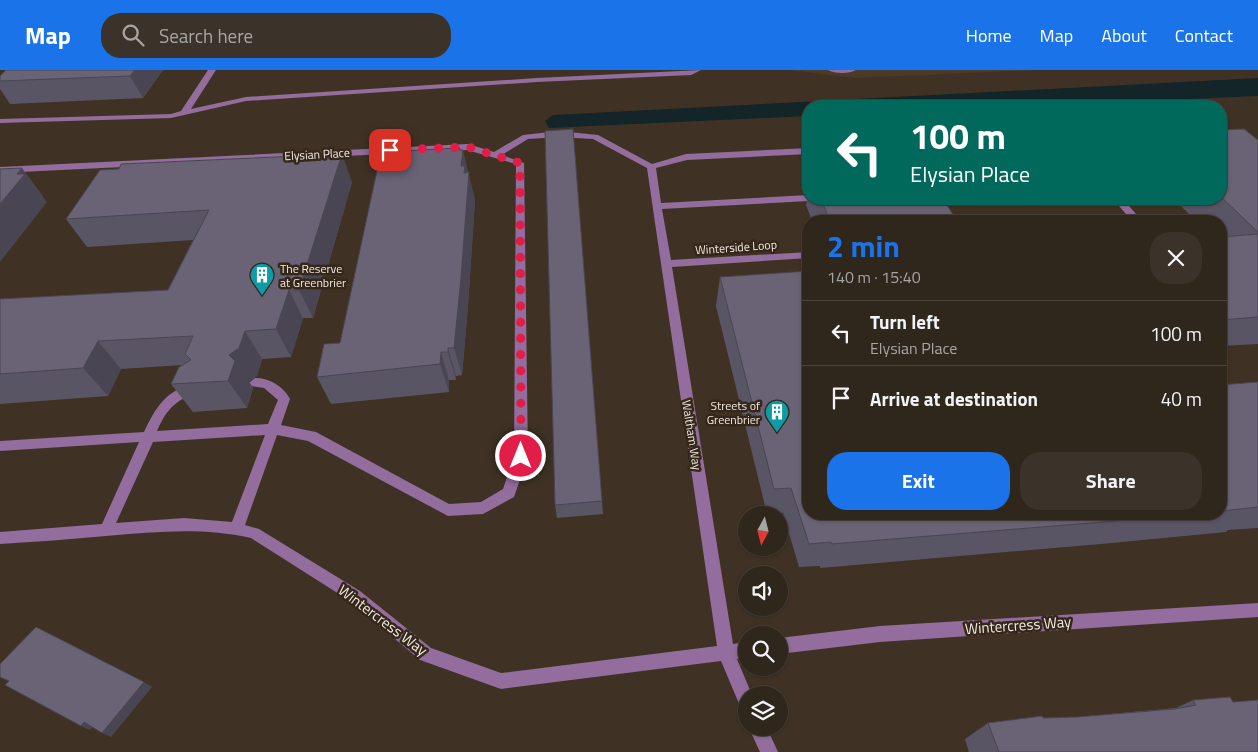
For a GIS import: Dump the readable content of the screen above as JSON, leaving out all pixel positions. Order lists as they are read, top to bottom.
{
  "streets": {
    "street": [
      "Elysian Place",
      "Winterside Loop",
      "Waltham Way",
      "Wintercress Way"
    ]
  },
  "crossings": [
    ["Winterside Loop", "Waltham Way"],
    ["Waltham Way", "Wintercress Way"]
  ],
  "places": {
    "building": ["The Reserve at Greenbrier", "Streets of Greenbrier"]
  },
  "north": "bottom",
  "page": {
    "header": "Map",
    "search": "Search here",
    "nav": [
      "Home",
      "Map",
      "About",
      "Contact"
    ],
    "turn": ["100 m", "Elysian Place"],
    "heading": ["2 min", "140 m · 15:40"],
    "list": [
      {
        "name": "Turn left",
        "note": "Elysian Place",
        "value": "100 m"
      },
      {
        "name": "Arrive at destination",
        "value": "40 m"
      }
    ],
    "buttons": ["Exit", "Share"]
  }
}
